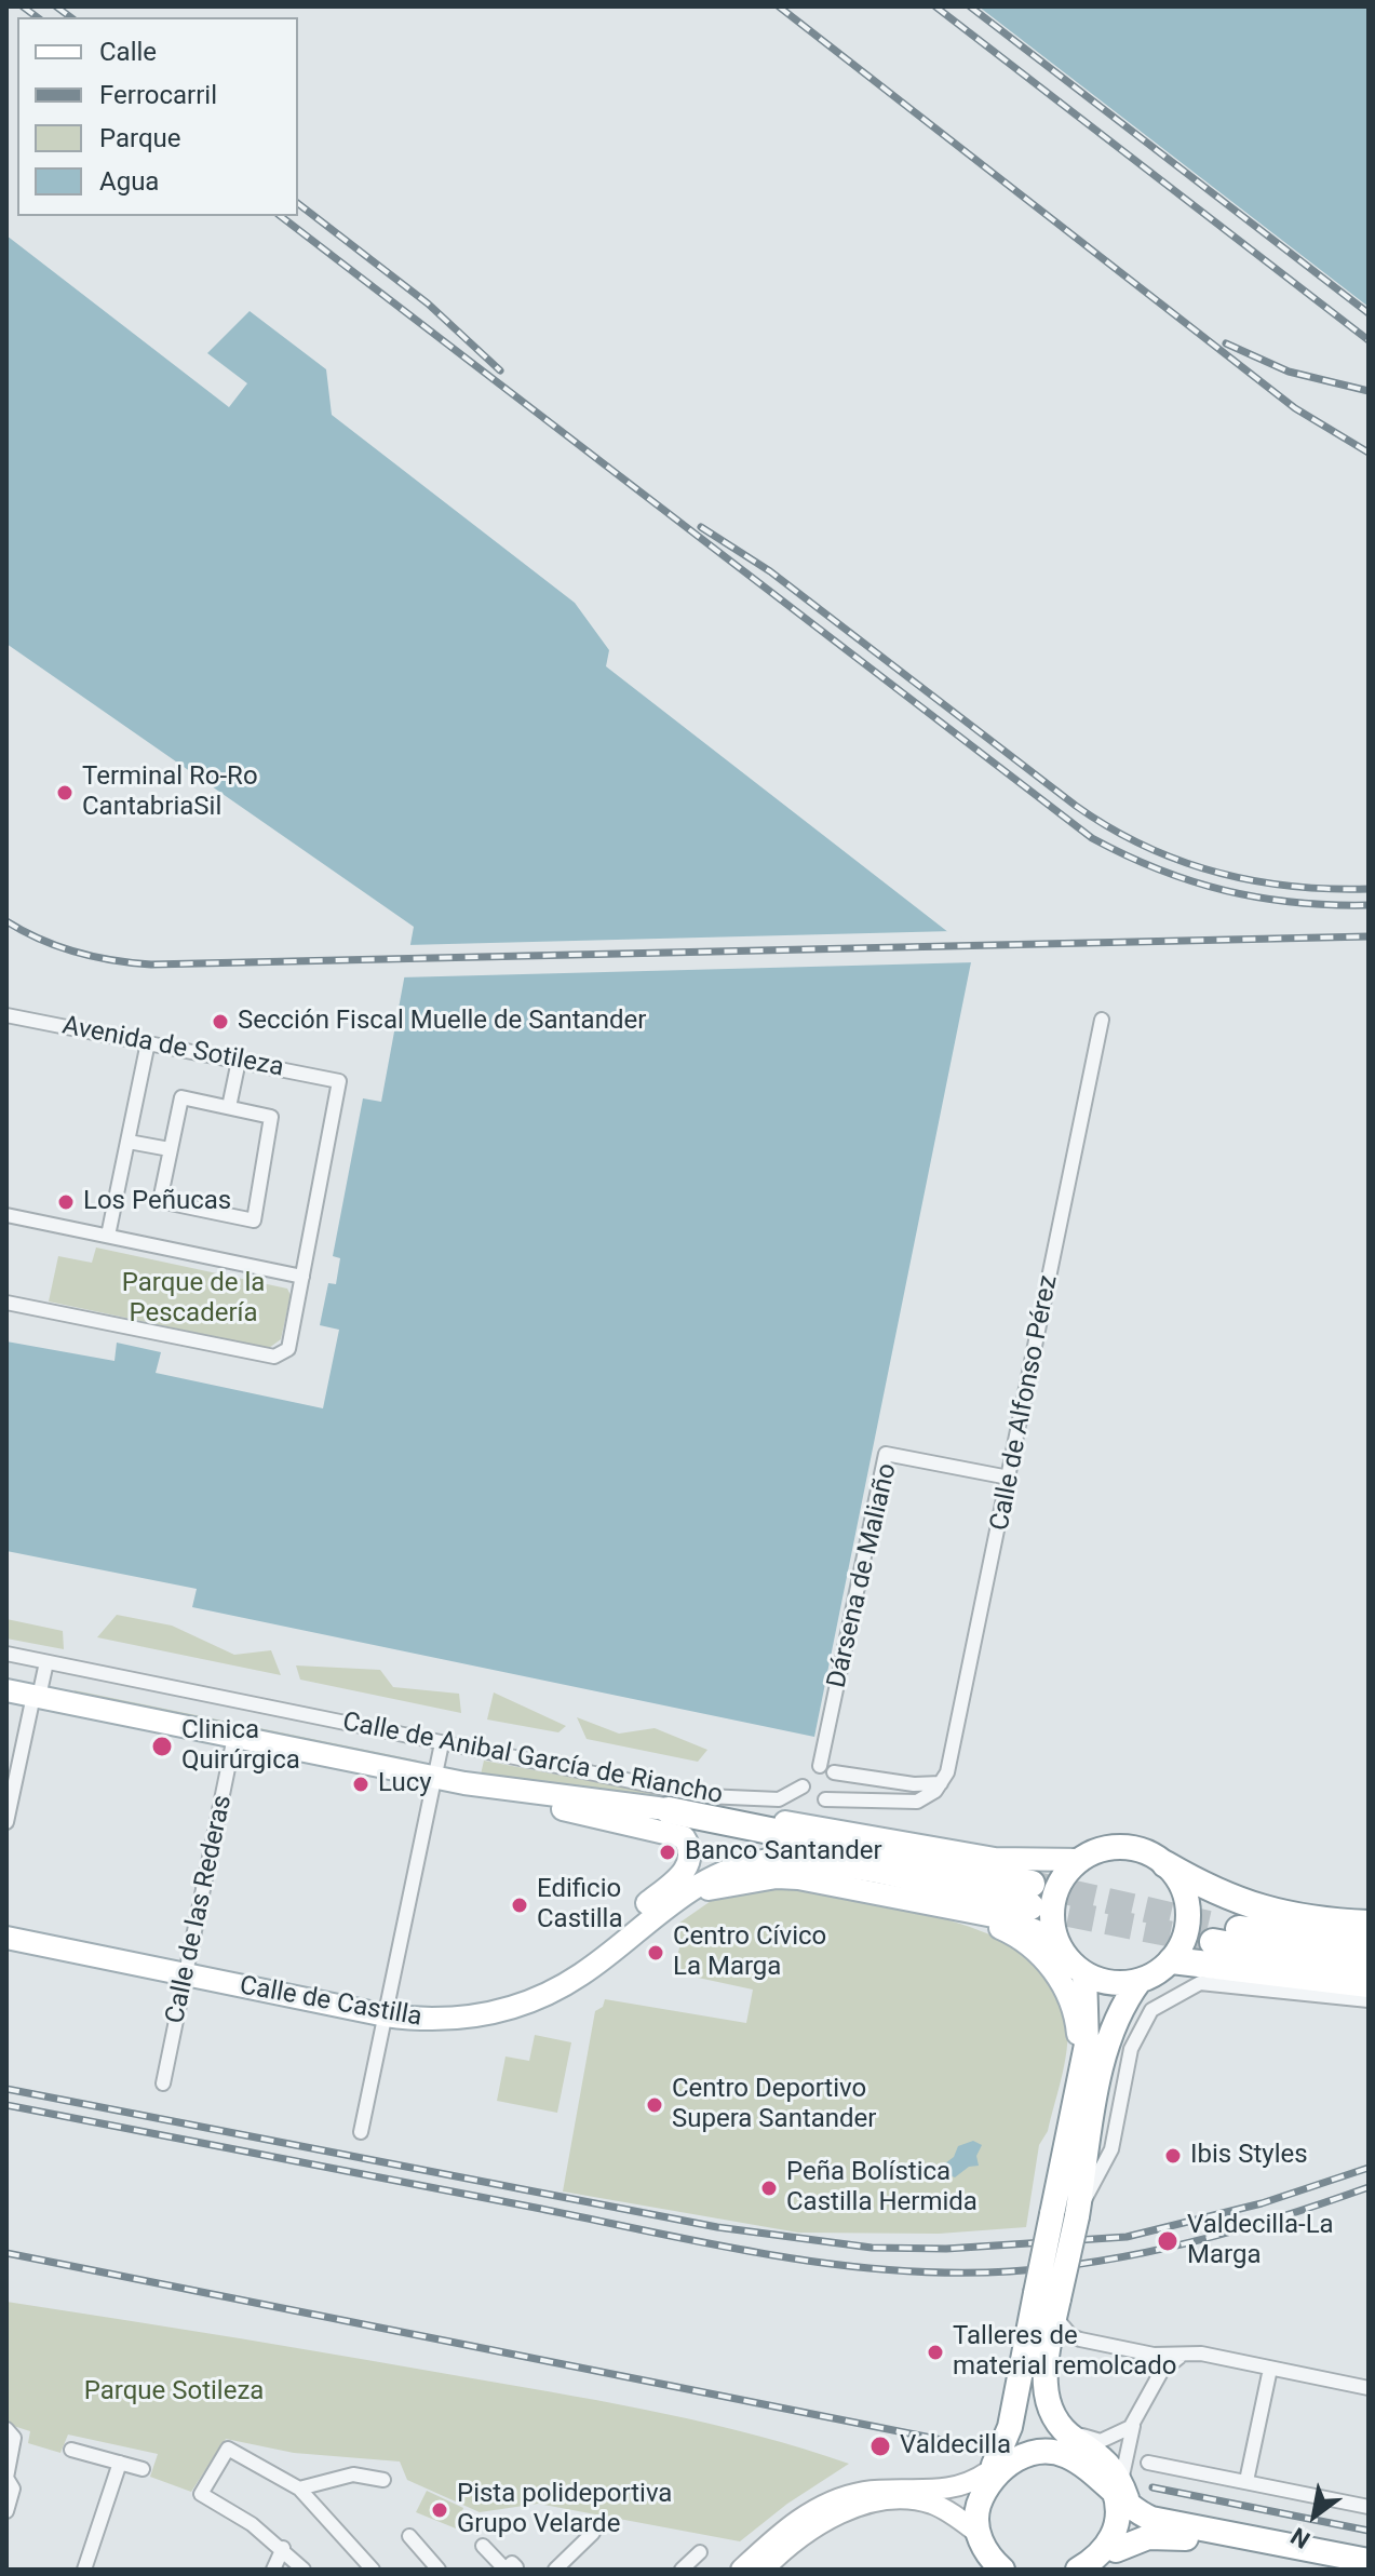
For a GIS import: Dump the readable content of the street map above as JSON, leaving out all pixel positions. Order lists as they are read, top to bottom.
{
  "streets": {
    "main road": ["Calle de Castilla"],
    "street": [
      "Avenida de Sotileza",
      "Calle de Alfonso Pérez",
      "Dársena de Maliaño",
      "Calle de Anibal García de Riancho",
      "Calle de las Rederas"
    ]
  },
  "crossings": [
    ["Calle de Alfonso Pérez", "Dársena de Maliaño"],
    ["Calle de las Rederas", "Calle de Castilla"]
  ],
  "parks": ["Parque de la Pescadería", "Parque Sotileza"],
  "places": [
    "Terminal Ro-Ro CantabriaSil",
    "Sección Fiscal Muelle de Santander",
    "Los Peñucas",
    "Clinica Quirúrgica",
    "Lucy",
    "Banco Santander",
    "Edificio Castilla",
    "Centro Cívico La Marga",
    "Centro Deportivo Supera Santander",
    "Ibis Styles",
    "Peña Bolística Castilla Hermida",
    "Valdecilla-La Marga",
    "Talleres de material remolcado",
    "Valdecilla",
    "Pista polideportiva Grupo Velarde"
  ],
  "legend": [
    "Calle",
    "Ferrocarril",
    "Parque",
    "Agua"
  ],
  "north": "bottom left"
}
